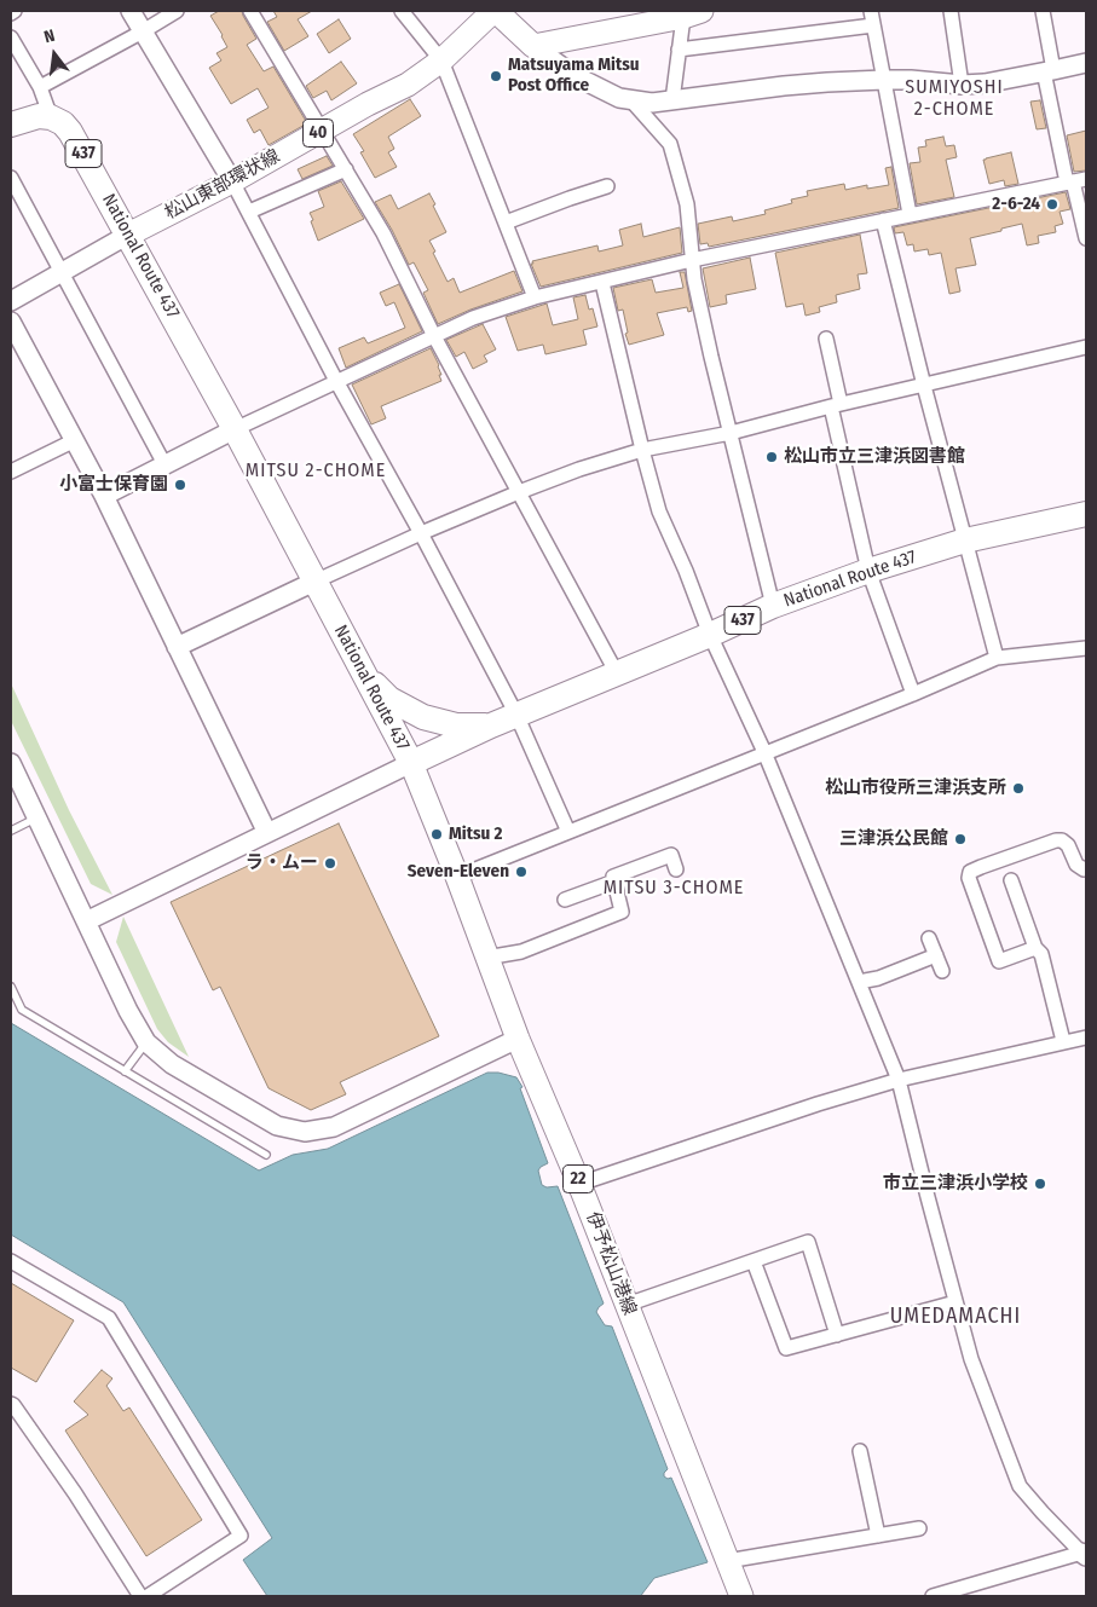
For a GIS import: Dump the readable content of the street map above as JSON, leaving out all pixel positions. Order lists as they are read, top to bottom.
{
  "streets": {
    "highway": ["437", "National Route 437"],
    "main road": [
      "40",
      "松山東部環状線",
      "22",
      "伊予松山港線"
    ]
  },
  "crossings": [
    ["437", "National Route 437"],
    ["松山東部環状線", "National Route 437"],
    ["National Route 437", "伊予松山港線"]
  ],
  "districts": [
    "SUMIYOSHI 2-CHOME",
    "MITSU 2-CHOME",
    "MITSU 3-CHOME",
    "UMEDAMACHI"
  ],
  "places": [
    "Matsuyama Mitsu Post Office",
    "2-6-24",
    "松山市立三津浜図書館",
    "小富士保育園",
    "松山市役所三津浜支所",
    "Mitsu 2",
    "三津浜公民館",
    "ラ・ムー",
    "Seven-Eleven",
    "市立三津浜小学校"
  ],
  "north": "top"
}
